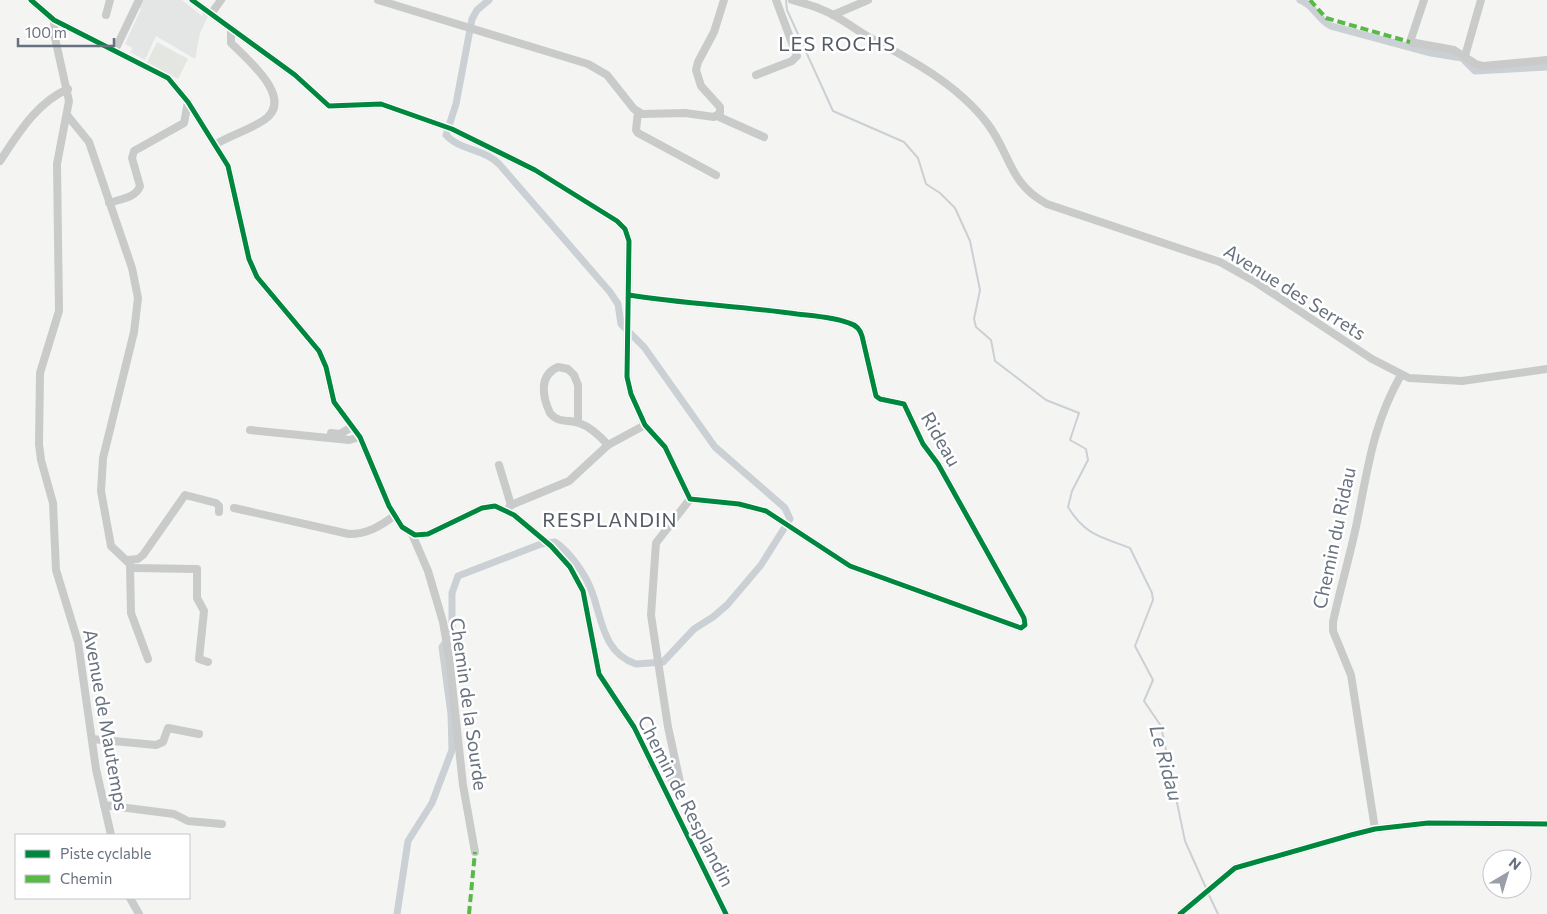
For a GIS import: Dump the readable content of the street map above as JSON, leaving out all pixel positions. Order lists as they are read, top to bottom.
{
  "streets": {
    "street": [
      "Avenue des Serrets",
      "Rideau",
      "Chemin du Ridau",
      "Chemin de la Sourde",
      "Avenue de Mautemps",
      "Chemin de Resplandin"
    ]
  },
  "crossings": [
    ["Avenue des Serrets", "Chemin du Ridau"]
  ],
  "districts": ["LES ROCHS", "RESPLANDIN"],
  "water": ["Le Ridau"],
  "legend": ["Piste cyclable", "Chemin"],
  "scale_bar": "100 m",
  "north": "top right"
}
